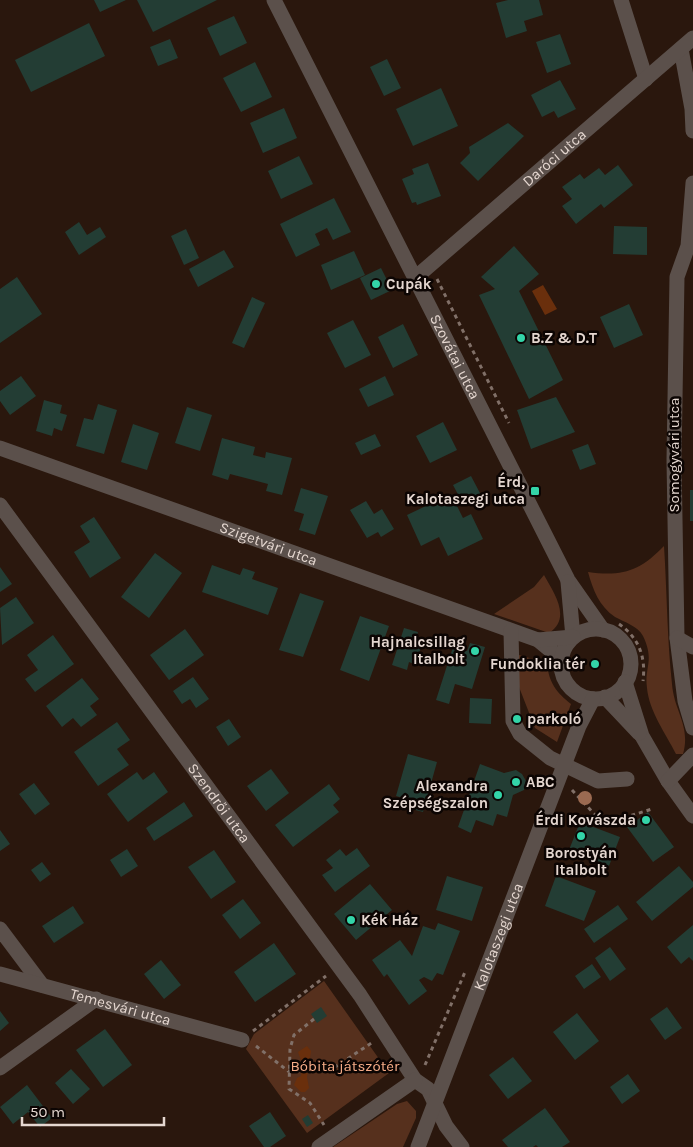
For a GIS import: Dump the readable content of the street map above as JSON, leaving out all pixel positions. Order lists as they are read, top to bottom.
{
  "streets": {
    "street": [
      "Daróci utca",
      "Szovátai utca",
      "Somogyvári utca",
      "Szigetvári utca",
      "Szendrői utca",
      "Kalotaszegi utca",
      "Temesvári utca"
    ]
  },
  "crossings": [
    ["Daróci utca", "Szovátai utca"],
    ["Szigetvári utca", "Kalotaszegi utca"],
    ["Szendrői utca", "Kalotaszegi utca"]
  ],
  "parks": ["Bóbita játszótér"],
  "places": {
    "other": [
      "Cupák",
      "B.Z & D.T",
      "Hajnalcsillag Italbolt",
      "Fundoklia tér",
      "parkoló",
      "ABC",
      "Alexandra Szépségszalon",
      "Érdi Kovászda",
      "Borostyán Italbolt",
      "Kék Ház"
    ],
    "transit": ["Érd, Kalotaszegi utca"]
  },
  "scale_bar": "50 m"
}
